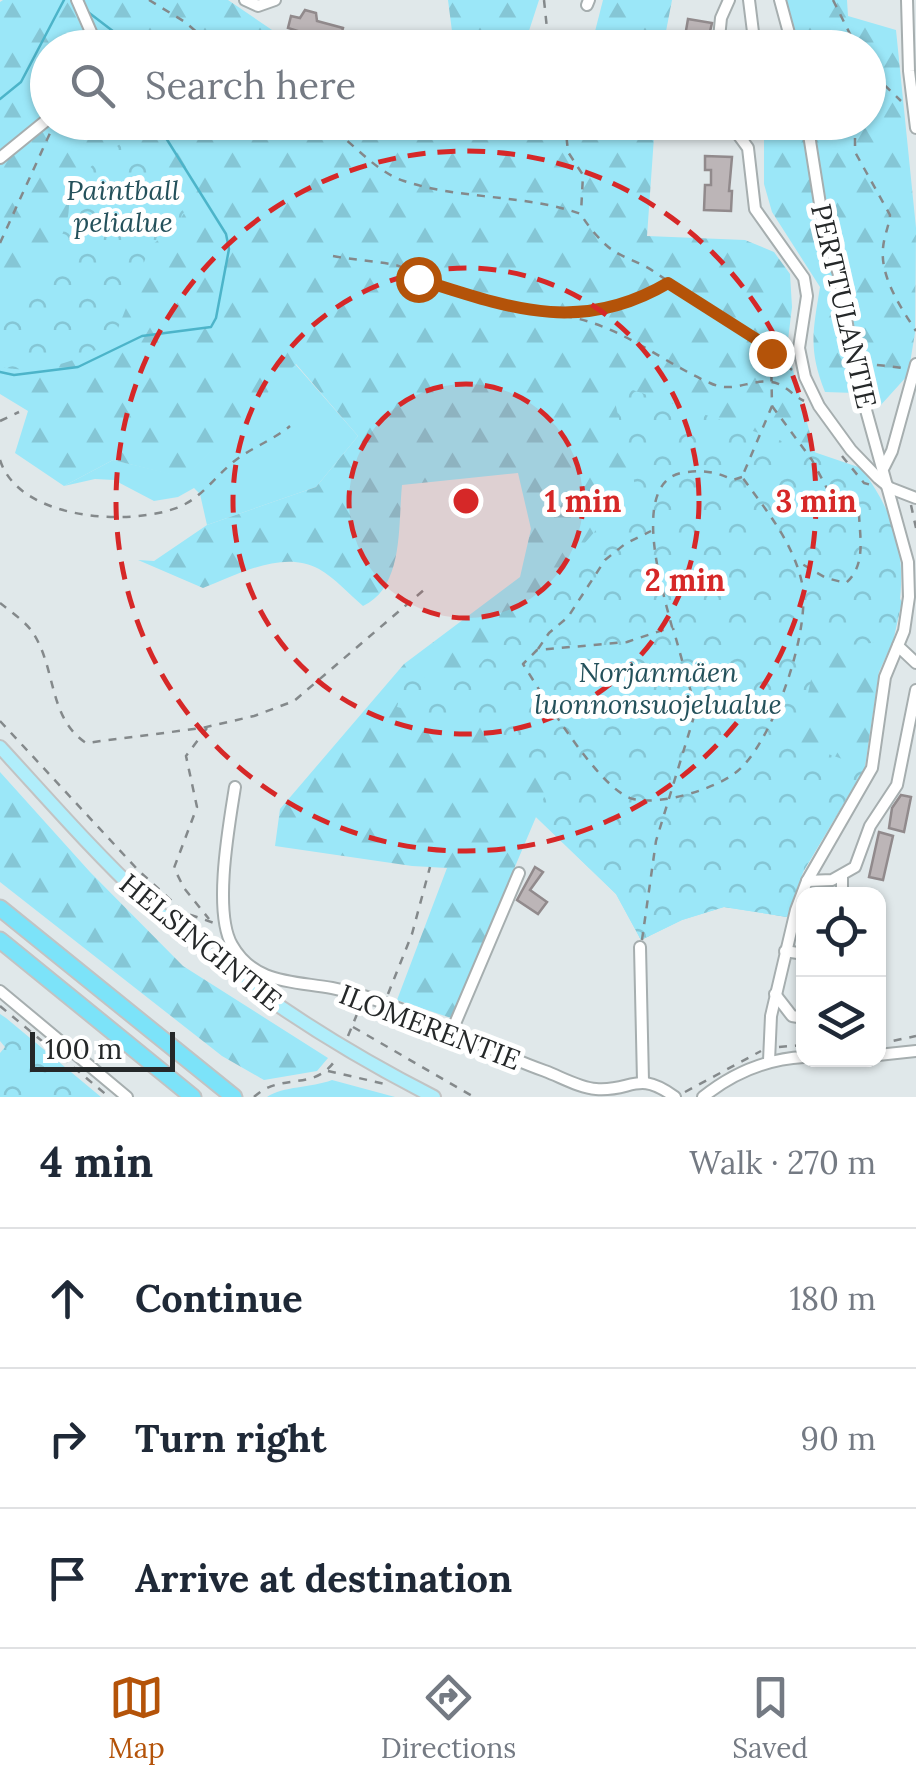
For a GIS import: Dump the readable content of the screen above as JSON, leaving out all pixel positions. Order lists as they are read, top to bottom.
{
  "streets": {
    "main road": ["HELSINGINTIE"],
    "street": ["PERTTULANTIE", "ILOMERENTIE"]
  },
  "parks": ["Paintball pelialue", "Norjanmäen luonnonsuojelualue"],
  "scale_bar": "100 m",
  "page": {
    "search": "Search here",
    "scale": "100 m",
    "heading": ["4 min", "Walk · 270 m"],
    "list": [
      ["Continue", "180 m"],
      ["Turn right", "90 m"],
      "Arrive at destination"
    ],
    "nav": ["Map", "Directions", "Saved"]
  },
  "rings": ["1 min", "3 min", "2 min"]
}
